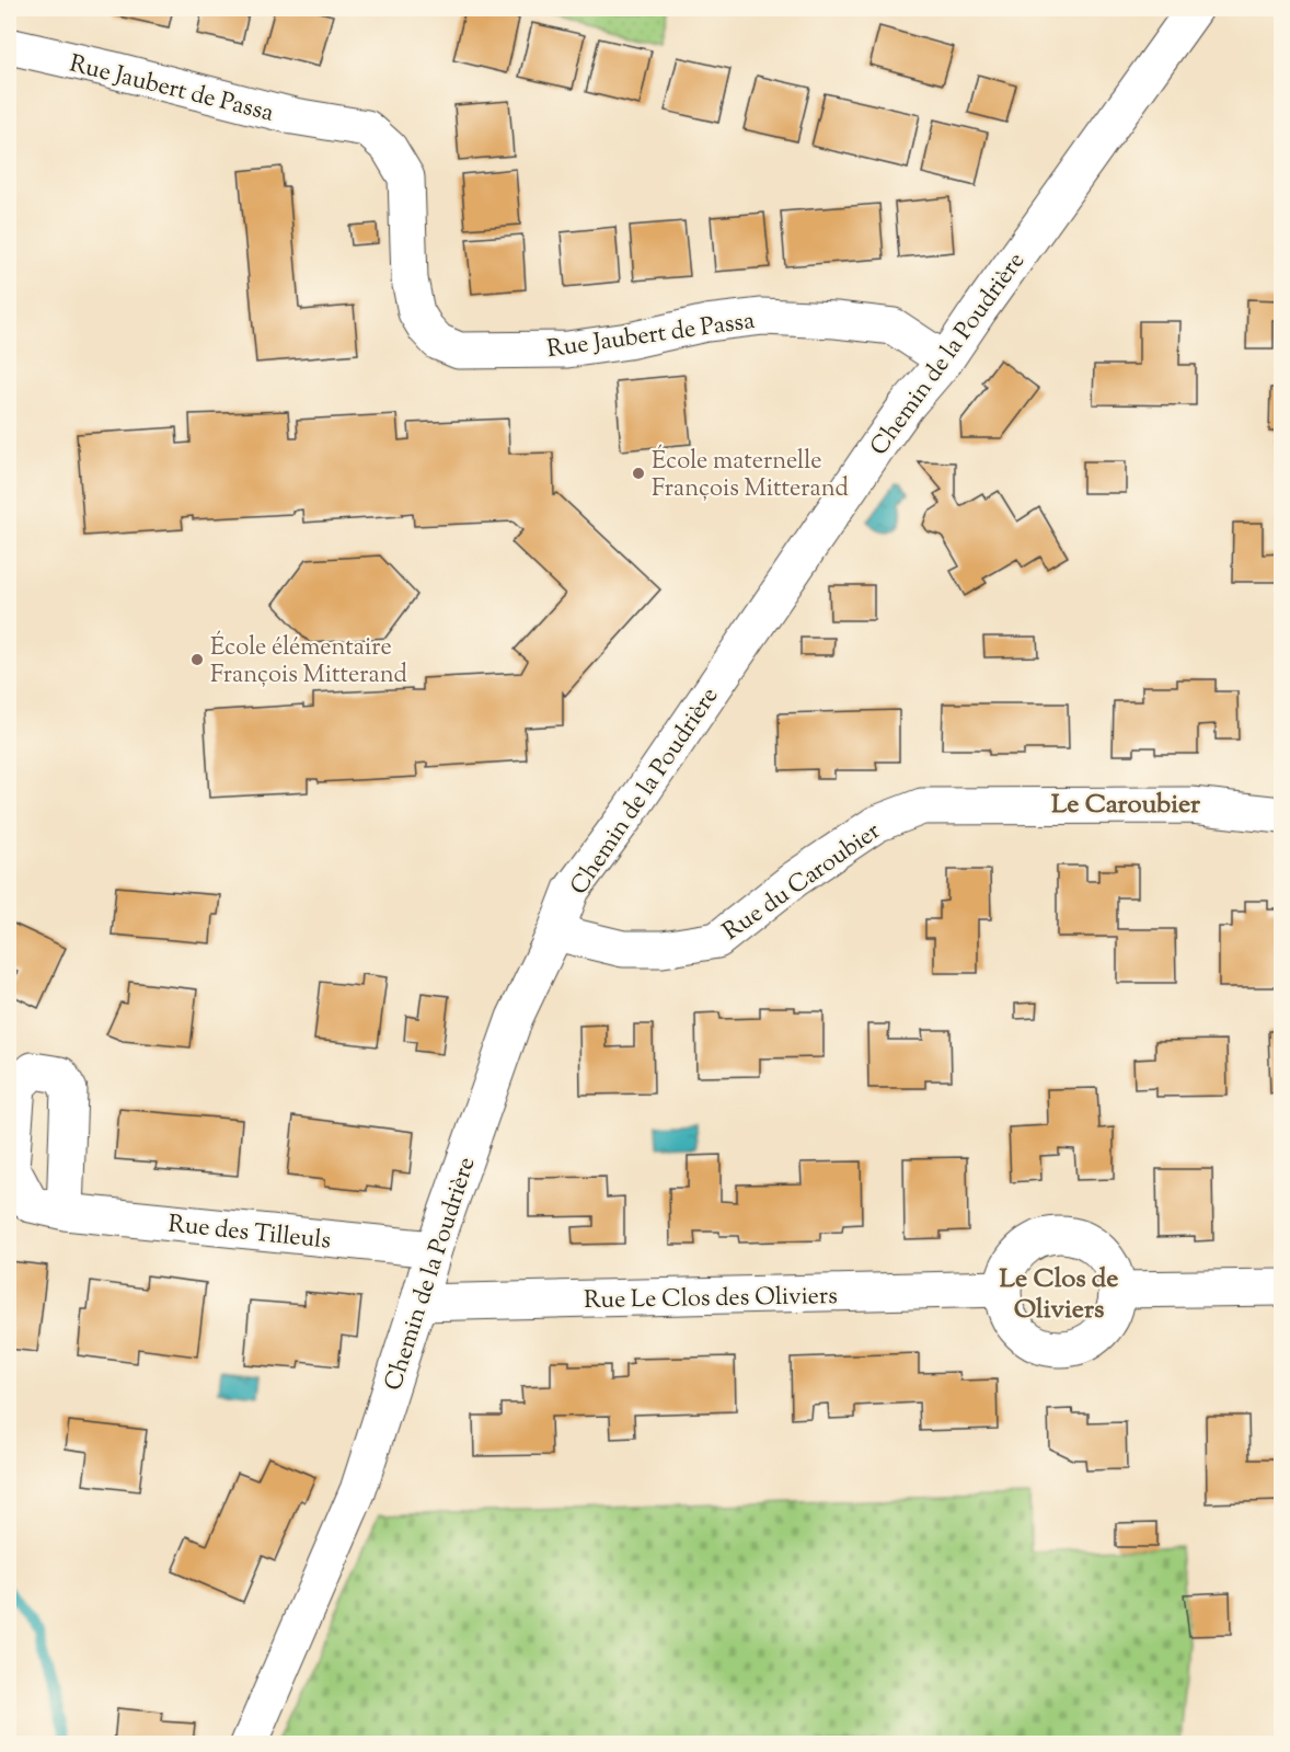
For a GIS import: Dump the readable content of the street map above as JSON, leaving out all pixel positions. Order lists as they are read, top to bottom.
{
  "streets": {
    "street": [
      "Rue Jaubert de Passa",
      "Chemin de la Poudrière",
      "Rue du Caroubier",
      "Rue des Tilleuls",
      "Rue Le Clos des Oliviers"
    ]
  },
  "crossings": [
    ["Rue Jaubert de Passa", "Chemin de la Poudrière"],
    ["Chemin de la Poudrière", "Rue du Caroubier"],
    ["Chemin de la Poudrière", "Rue des Tilleuls"],
    ["Chemin de la Poudrière", "Rue Le Clos des Oliviers"]
  ],
  "districts": ["Le Caroubier", "Le Clos de Oliviers"],
  "places": ["École maternelle François Mitterand", "École élémentaire François Mitterand"]
}
